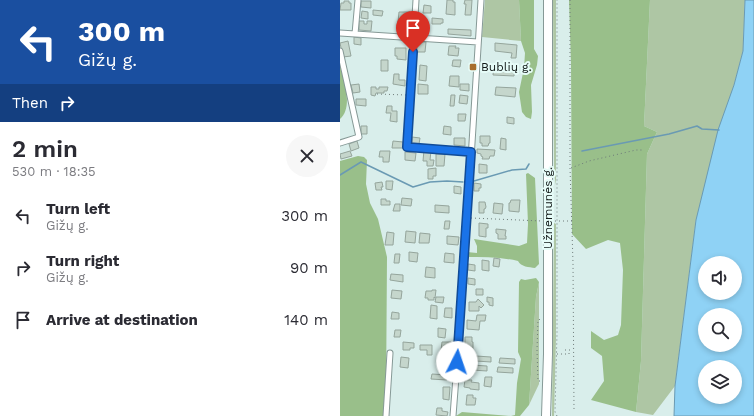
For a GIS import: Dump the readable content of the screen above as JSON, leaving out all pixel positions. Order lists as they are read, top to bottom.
{
  "streets": {
    "main road": ["Užnemunės g."]
  },
  "places": {
    "transit": ["Bublių g."]
  },
  "page": {
    "turn": ["300 m", "Gižų g."],
    "then": "Then",
    "heading": ["2 min", "530 m · 18:35"],
    "list": [
      {
        "name": "Turn left",
        "note": "Gižų g.",
        "value": "300 m"
      },
      {
        "name": "Turn right",
        "note": "Gižų g.",
        "value": "90 m"
      },
      {
        "name": "Arrive at destination",
        "value": "140 m"
      }
    ]
  }
}
